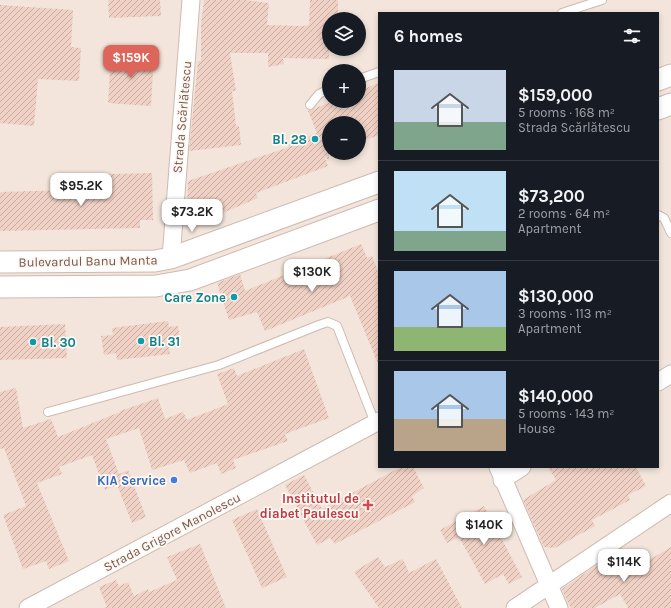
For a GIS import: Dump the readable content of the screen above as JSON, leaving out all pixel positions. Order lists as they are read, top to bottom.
{
  "streets": {
    "street": ["Strada Scărlătescu", "Bulevardul Banu Manta", "Strada Grigore Manolescu"]
  },
  "crossings": [
    ["Strada Scărlătescu", "Bulevardul Banu Manta"]
  ],
  "places": {
    "other": [
      "Bl. 28",
      "Care Zone",
      "Bl. 31",
      "Bl. 30",
      "KIA Service"
    ],
    "health": ["Institutul de diabet Paulescu"]
  },
  "page": {
    "map_buttons": ["+", "−"],
    "heading": "6 homes",
    "price": [
      "$159K",
      "$95.2K",
      "$73.2K",
      "$130K",
      "$140K",
      "$114K"
    ],
    "list": [
      {
        "name": "$159,000",
        "note": "5 rooms · 168 m² · Strada Scărlătescu"
      },
      {
        "name": "$73,200",
        "note": "2 rooms · 64 m² · Apartment"
      },
      {
        "name": "$130,000",
        "note": "3 rooms · 113 m² · Apartment"
      },
      {
        "name": "$140,000",
        "note": "5 rooms · 143 m² · House"
      }
    ]
  }
}
